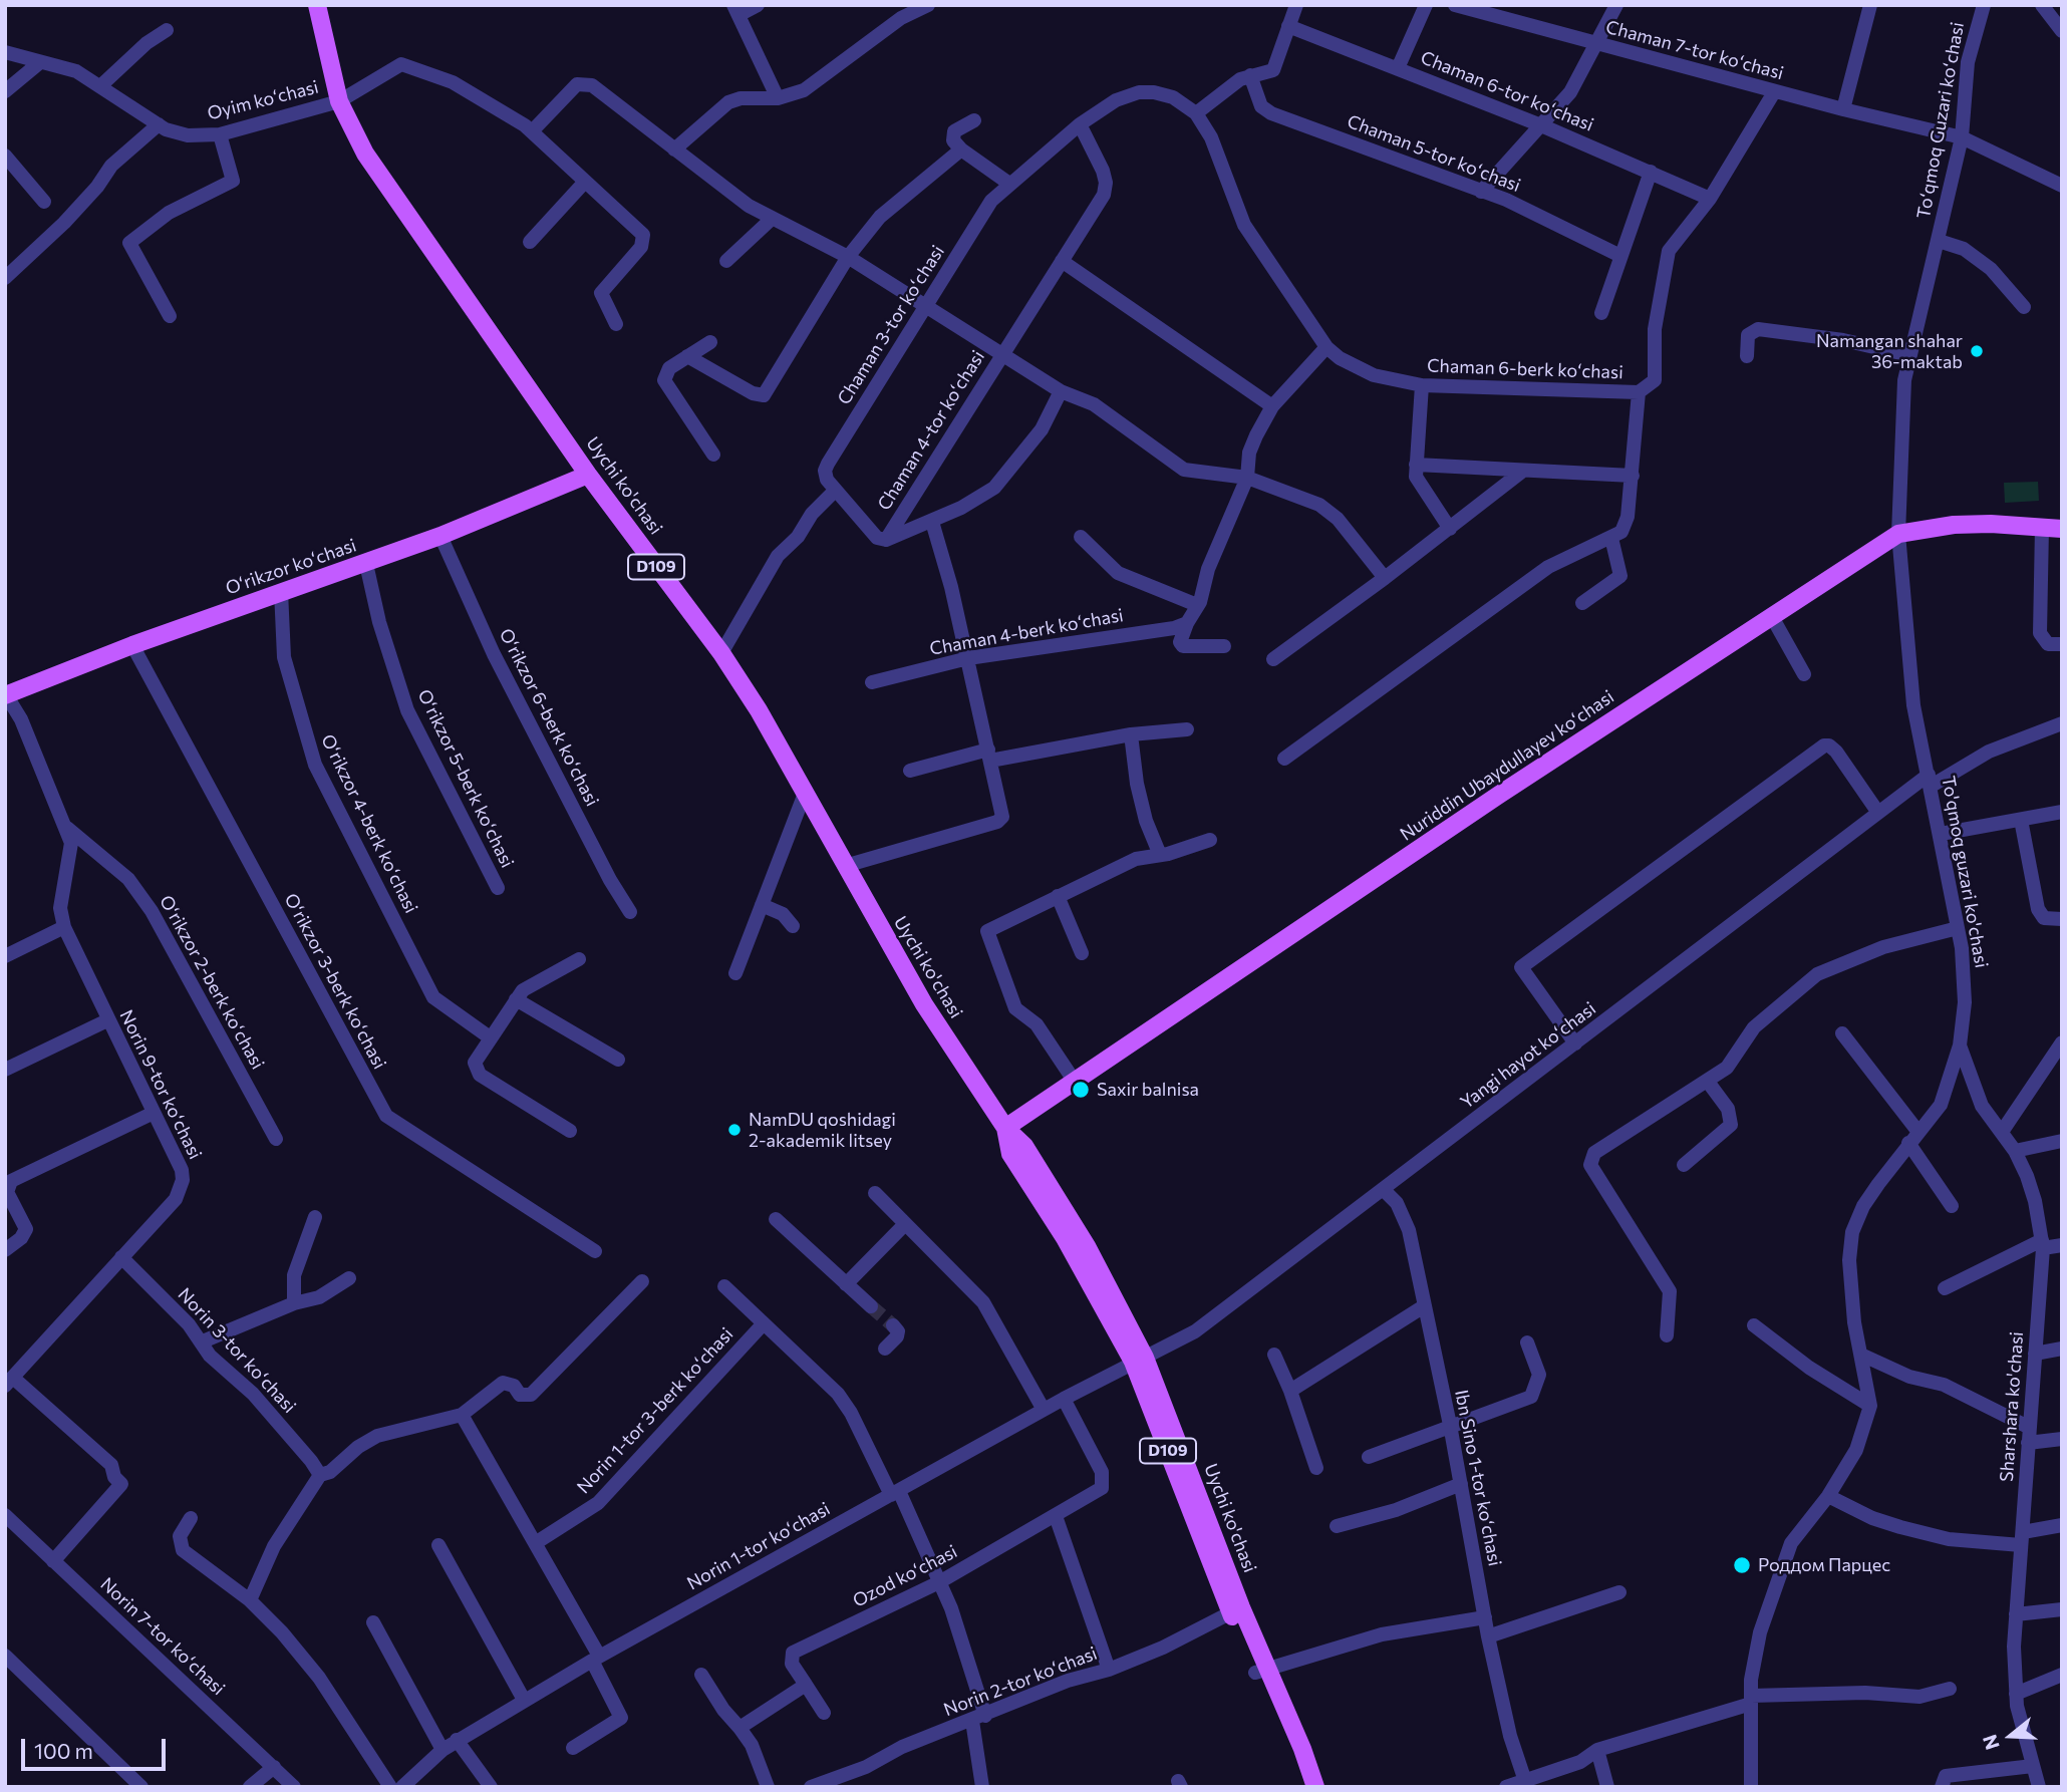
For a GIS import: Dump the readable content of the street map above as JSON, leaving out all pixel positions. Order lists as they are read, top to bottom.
{
  "streets": {
    "main road": [
      "Uychi ko'chasi",
      "Oʻrikzor koʻchasi",
      "D109",
      "Nuriddin Ubaydullayev koʻchasi"
    ],
    "street": [
      "Chaman 7-tor koʻchasi",
      "Chaman 6-tor koʻchasi",
      "Oyim koʻchasi",
      "Toʻqmoq Guzari koʻchasi",
      "Chaman 5-tor koʻchasi",
      "Chaman 3-tor koʻchasi",
      "Chaman 6-berk koʻchasi",
      "Chaman 4-tor koʻchasi",
      "Chaman 4-berk koʻchasi",
      "Oʻrikzor 6-berk koʻchasi",
      "Oʻrikzor 5-berk koʻchasi",
      "Oʻrikzor 4-berk koʻchasi",
      "To'qmoq guzari ko'chasi",
      "Oʻrikzor 3-berk koʻchasi",
      "Oʻrikzor 2-berk koʻchasi",
      "Yangi hayot koʻchasi",
      "Norin 9-tor koʻchasi",
      "Norin 3-tor koʻchasi",
      "Sharshara ko'chasi",
      "Norin 1-tor 3-berk koʻchasi",
      "Ibn Sino 1-tor koʻchasi",
      "Norin 1-tor koʻchasi",
      "Ozod koʻchasi",
      "Norin 7-tor koʻchasi",
      "Norin 2-tor koʻchasi"
    ]
  },
  "crossings": [
    ["Chaman 7-tor koʻchasi", "Toʻqmoq Guzari koʻchasi"],
    ["Chaman 6-tor koʻchasi", "Chaman 6-berk koʻchasi"],
    ["Oyim koʻchasi", "Chaman 4-tor koʻchasi"],
    ["Oyim koʻchasi", "Uychi ko'chasi"],
    ["Toʻqmoq Guzari koʻchasi", "Nuriddin Ubaydullayev koʻchasi"],
    ["Toʻqmoq Guzari koʻchasi", "To'qmoq guzari ko'chasi"],
    ["Chaman 3-tor koʻchasi", "Chaman 4-tor koʻchasi"],
    ["Uychi ko'chasi", "Oʻrikzor koʻchasi"],
    ["Uychi ko'chasi", "Nuriddin Ubaydullayev koʻchasi"],
    ["Uychi ko'chasi", "Yangi hayot koʻchasi"],
    ["Uychi ko'chasi", "Norin 1-tor koʻchasi"],
    ["Uychi ko'chasi", "Norin 2-tor koʻchasi"],
    ["Oʻrikzor koʻchasi", "Oʻrikzor 6-berk koʻchasi"],
    ["Oʻrikzor koʻchasi", "Oʻrikzor 5-berk koʻchasi"],
    ["Oʻrikzor koʻchasi", "Oʻrikzor 4-berk koʻchasi"],
    ["Oʻrikzor koʻchasi", "Oʻrikzor 3-berk koʻchasi"],
    ["Nuriddin Ubaydullayev koʻchasi", "To'qmoq guzari ko'chasi"],
    ["To'qmoq guzari ko'chasi", "Yangi hayot koʻchasi"],
    ["To'qmoq guzari ko'chasi", "Sharshara ko'chasi"],
    ["Oʻrikzor 2-berk koʻchasi", "Norin 9-tor koʻchasi"],
    ["Yangi hayot koʻchasi", "Ibn Sino 1-tor koʻchasi"],
    ["Yangi hayot koʻchasi", "Norin 1-tor koʻchasi"],
    ["Norin 9-tor koʻchasi", "Norin 3-tor koʻchasi"],
    ["Norin 1-tor koʻchasi", "Ozod koʻchasi"]
  ],
  "places": [
    "Namangan shahar 36-maktab",
    "Saxir balnisa",
    "NamDU qoshidagi 2-akademik litsey",
    "Роддом Парцес"
  ],
  "scale_bar": "100 m",
  "north": "left"
}
